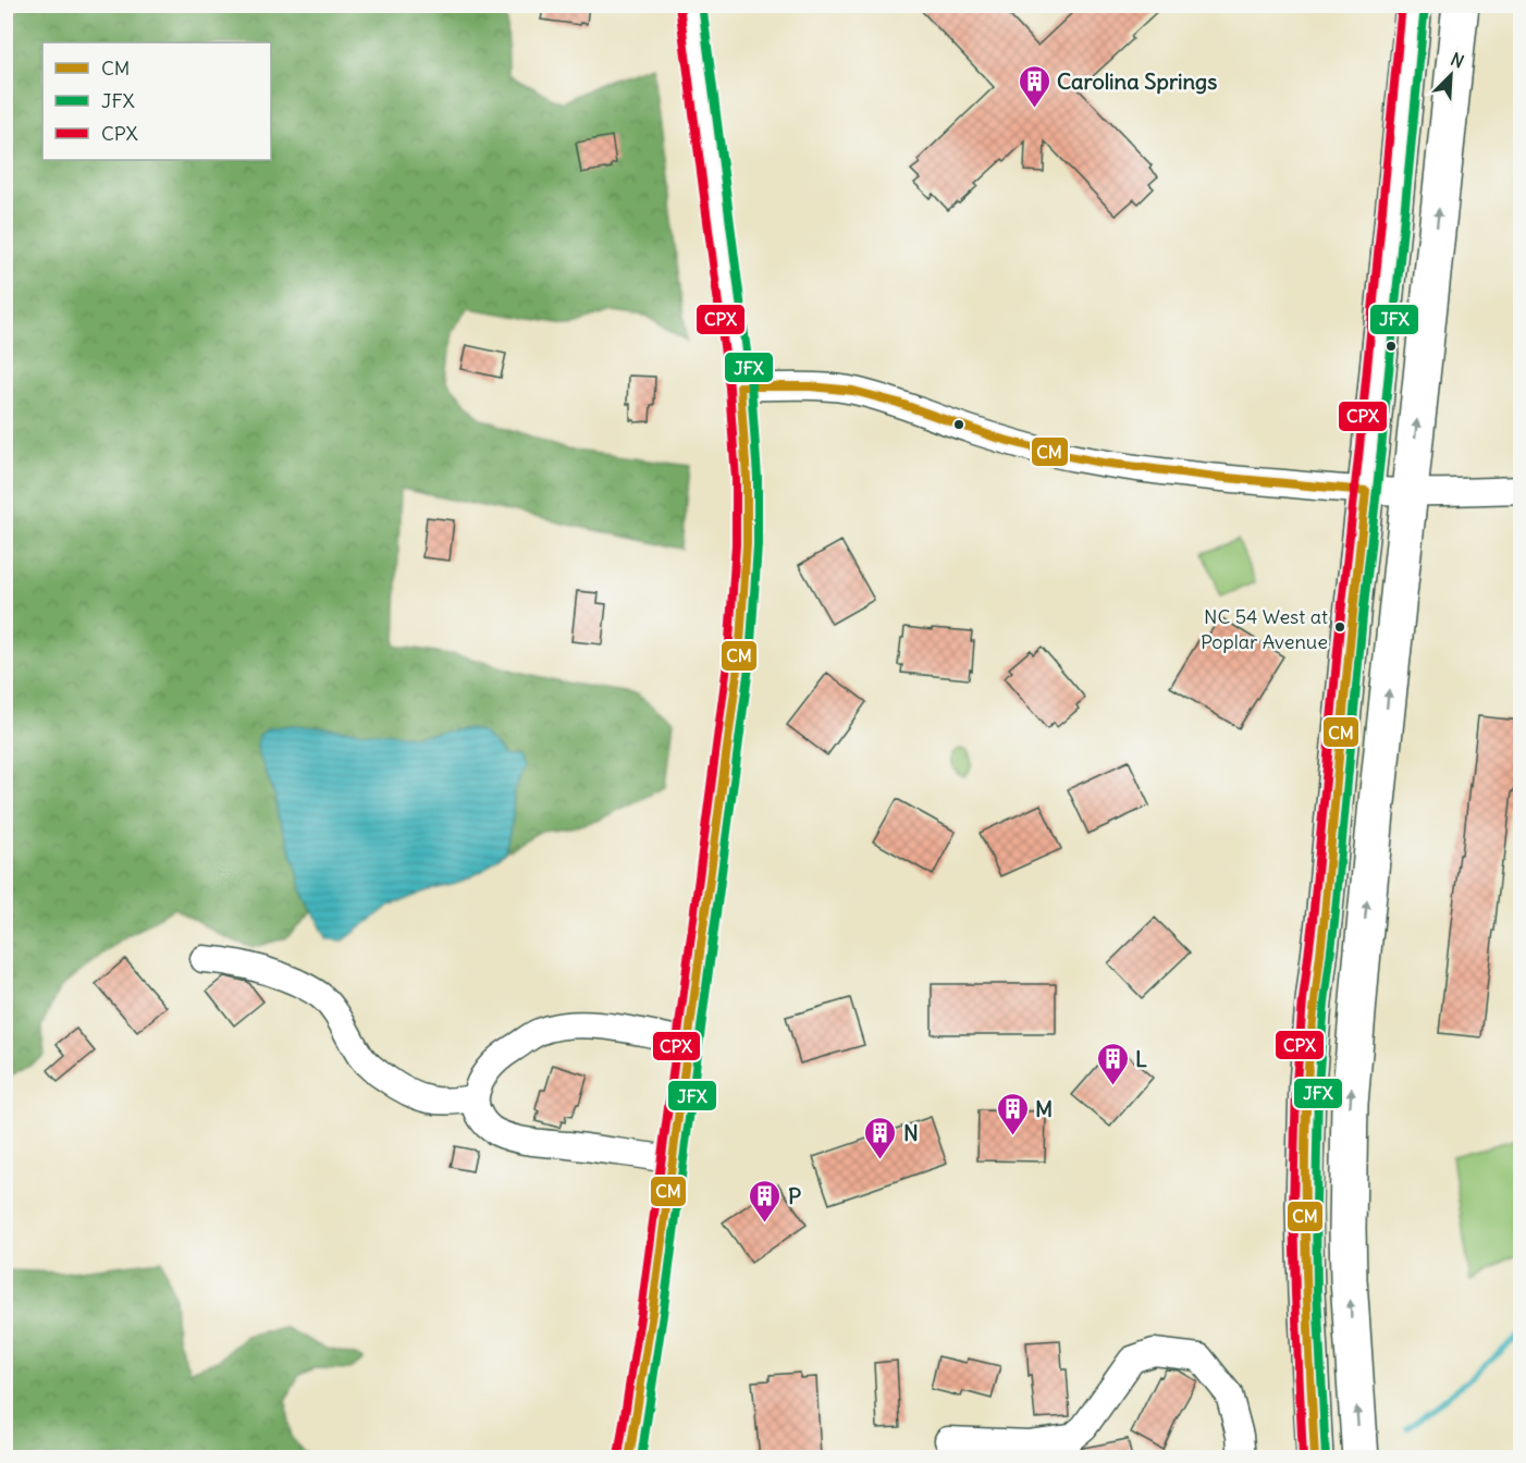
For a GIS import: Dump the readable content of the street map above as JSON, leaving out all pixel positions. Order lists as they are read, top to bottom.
{
  "places": {
    "building": [
      "Carolina Springs",
      "L",
      "M",
      "N",
      "P"
    ],
    "other": ["NC 54 West at Poplar Avenue"]
  },
  "lines": ["transit line JFX", "transit line CPX", "transit line CM"],
  "legend": ["CM", "JFX", "CPX"],
  "north": "top right"
}
